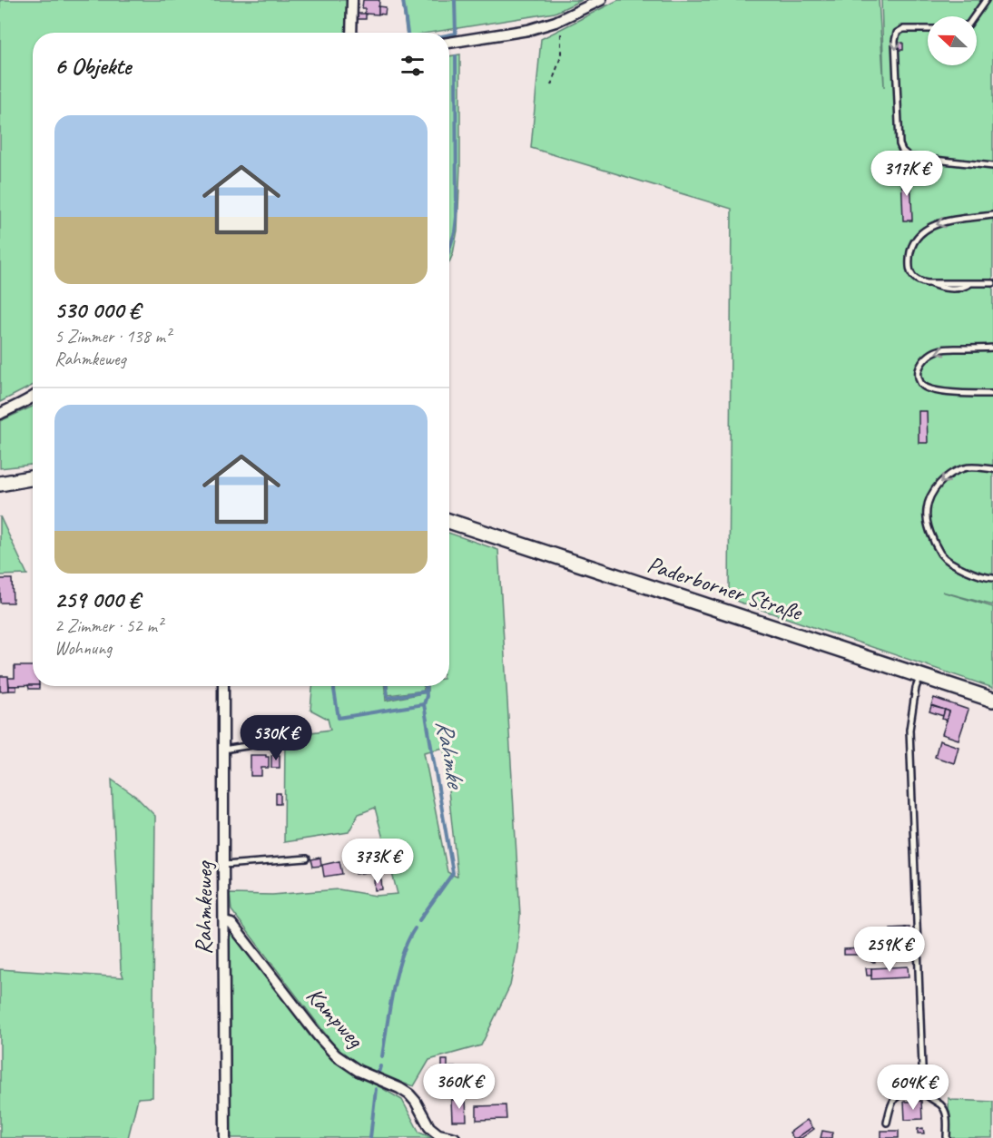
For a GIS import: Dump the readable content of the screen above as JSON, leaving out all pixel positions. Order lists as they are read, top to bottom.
{
  "streets": {
    "main road": ["Paderborner Straße"],
    "street": ["Rahmkeweg", "Kampweg"]
  },
  "crossings": [
    ["Rahmkeweg", "Kampweg"]
  ],
  "water": ["Rahmke"],
  "north": "left",
  "page": {
    "heading": "6 Objekte",
    "list": [
      {
        "name": "530 000 €",
        "note": "5 Zimmer · 138 m² · Rahmkeweg"
      },
      {
        "name": "259 000 €",
        "note": "2 Zimmer · 52 m² · Wohnung"
      }
    ],
    "price": [
      "317K €",
      "530K €",
      "373K €",
      "259K €",
      "360K €",
      "604K €"
    ]
  }
}
